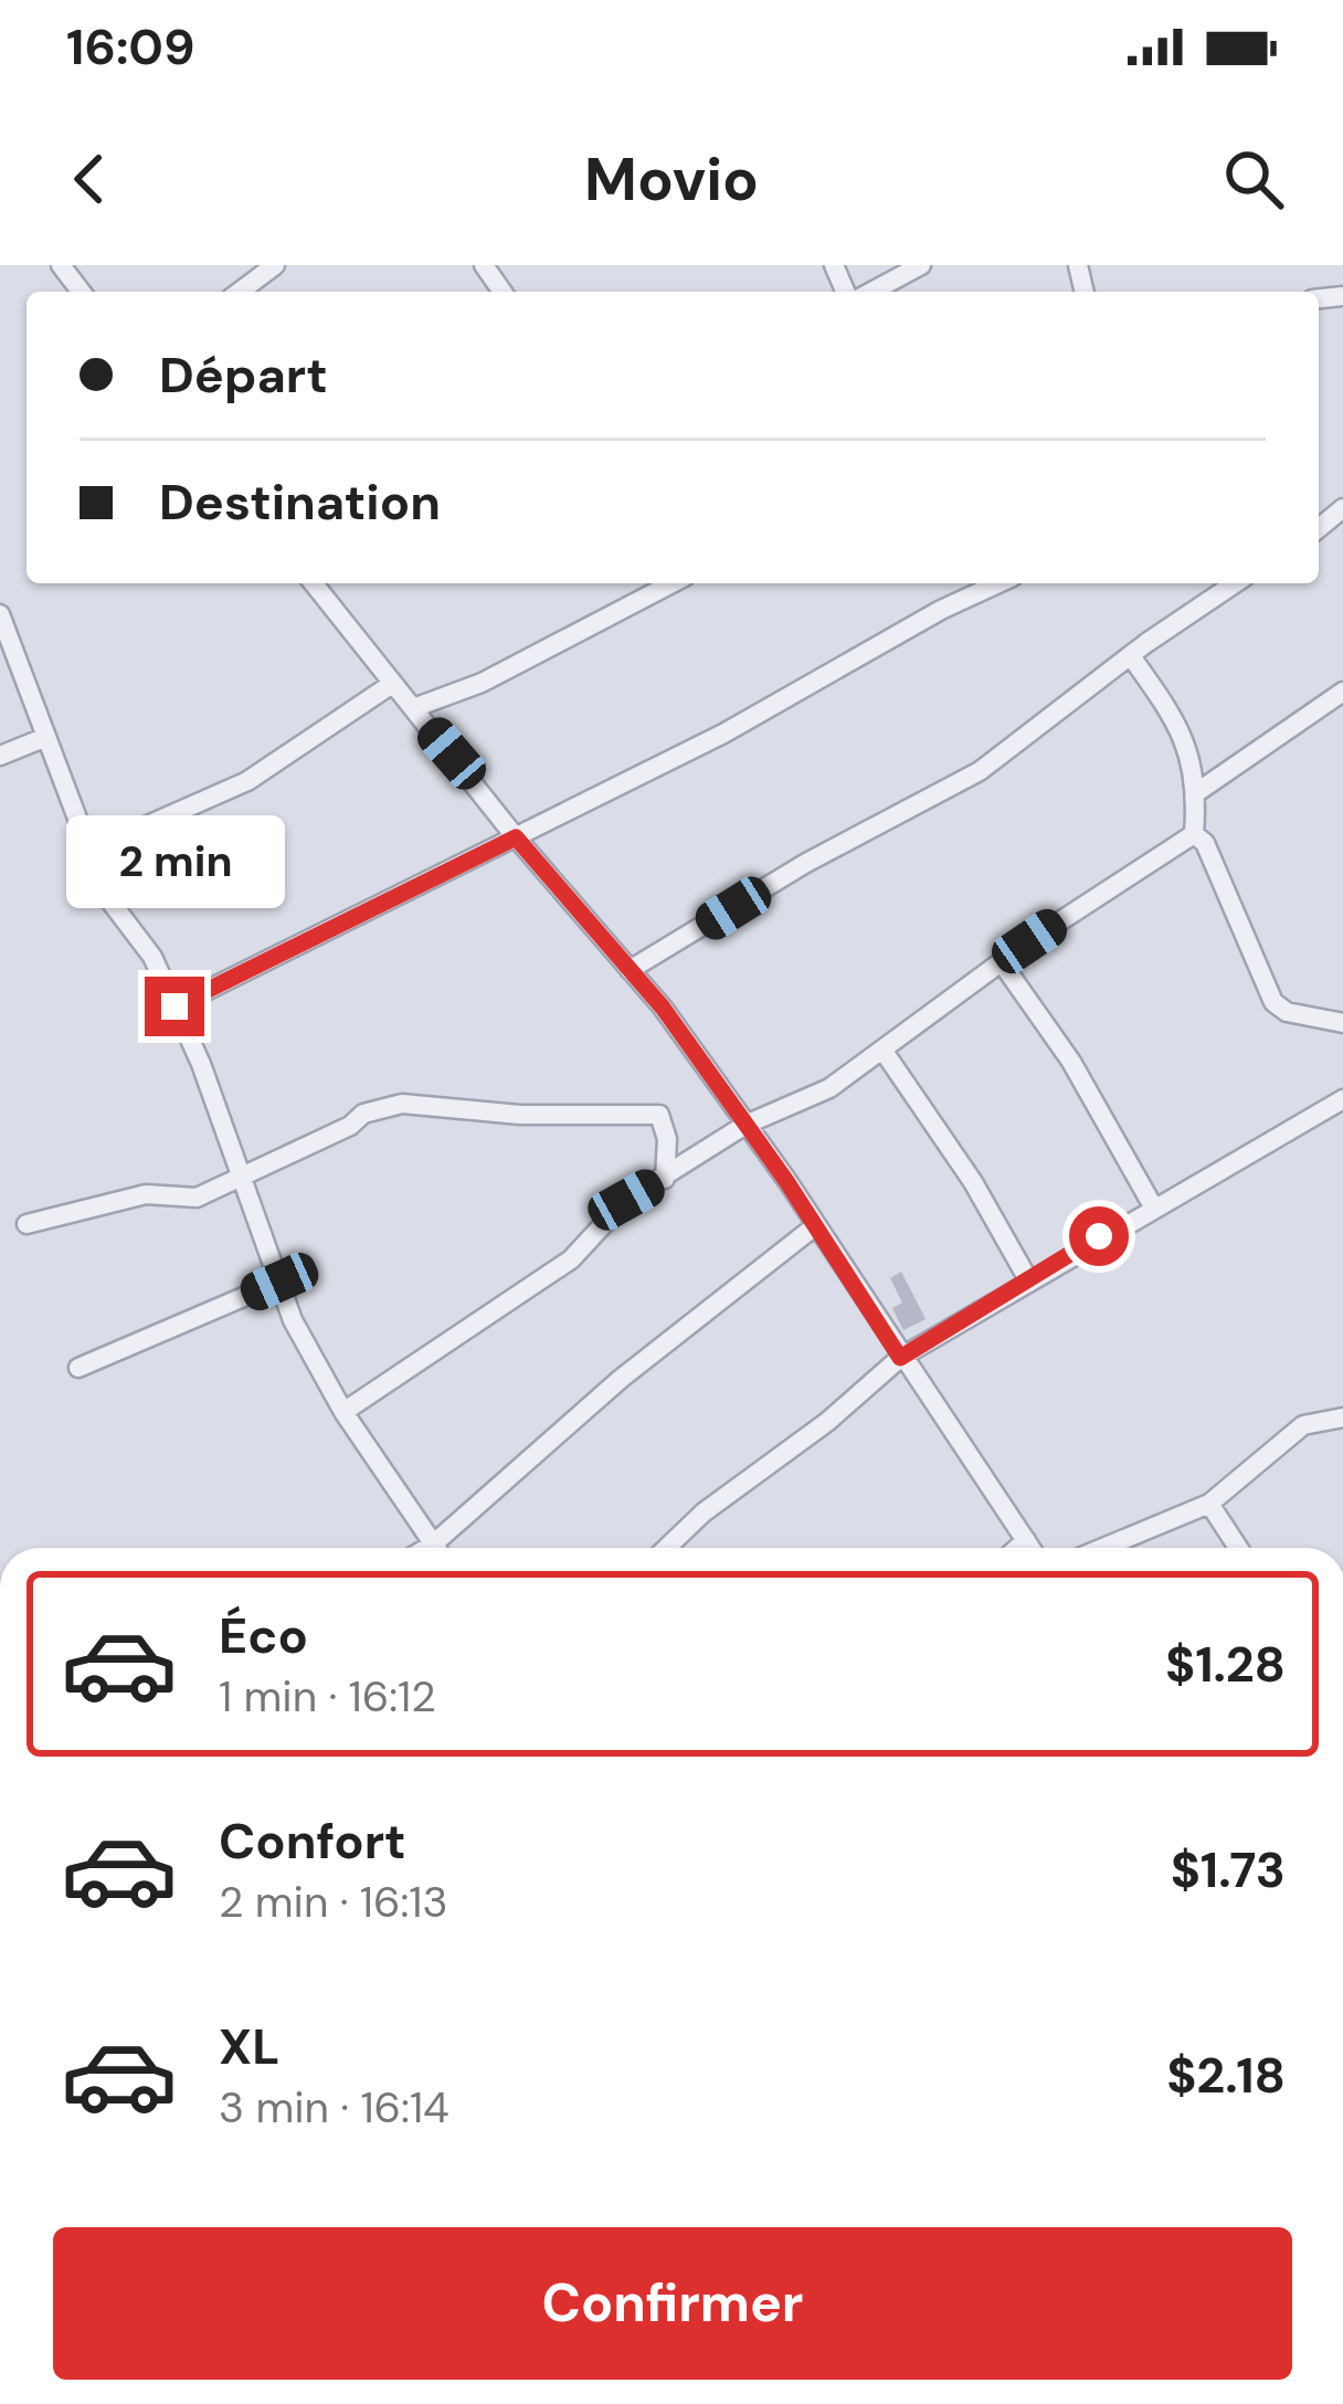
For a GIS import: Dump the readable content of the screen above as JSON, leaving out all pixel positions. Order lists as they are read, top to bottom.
{
  "page": {
    "status": "16:09",
    "header": "Movio",
    "banner": ["Départ", "Destination"],
    "bubble": "2 min",
    "list": [
      {
        "name": "Éco",
        "note": "1 min · 16:12",
        "value": "$1.28"
      },
      {
        "name": "Confort",
        "note": "2 min · 16:13",
        "value": "$1.73"
      },
      {
        "name": "XL",
        "note": "3 min · 16:14",
        "value": "$2.18"
      }
    ],
    "buttons": "Confirmer"
  }
}
